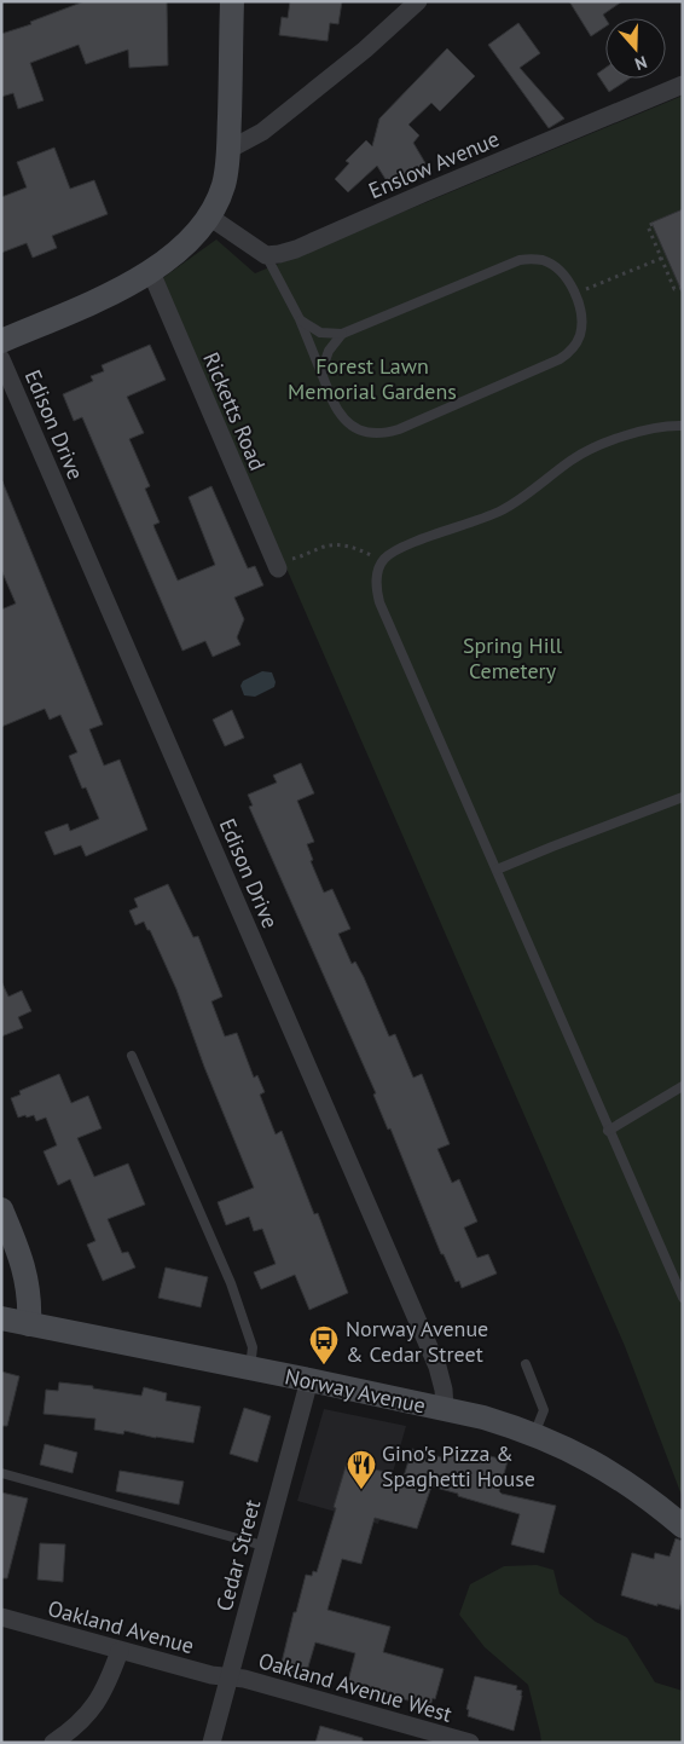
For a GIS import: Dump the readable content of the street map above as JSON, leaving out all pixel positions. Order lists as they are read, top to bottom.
{
  "streets": {
    "main road": ["Norway Avenue"],
    "street": [
      "Enslow Avenue",
      "Ricketts Road",
      "Edison Drive",
      "Cedar Street",
      "Oakland Avenue",
      "Oakland Avenue West"
    ]
  },
  "crossings": [
    ["Edison Drive", "Norway Avenue"],
    ["Norway Avenue", "Cedar Street"],
    ["Cedar Street", "Oakland Avenue"],
    ["Cedar Street", "Oakland Avenue West"],
    ["Oakland Avenue", "Oakland Avenue West"]
  ],
  "parks": ["Forest Lawn Memorial Gardens", "Spring Hill Cemetery"],
  "places": {
    "bus stop": ["Norway Avenue & Cedar Street"],
    "restaurant": ["Gino's Pizza & Spaghetti House"]
  },
  "north": "bottom"
}
